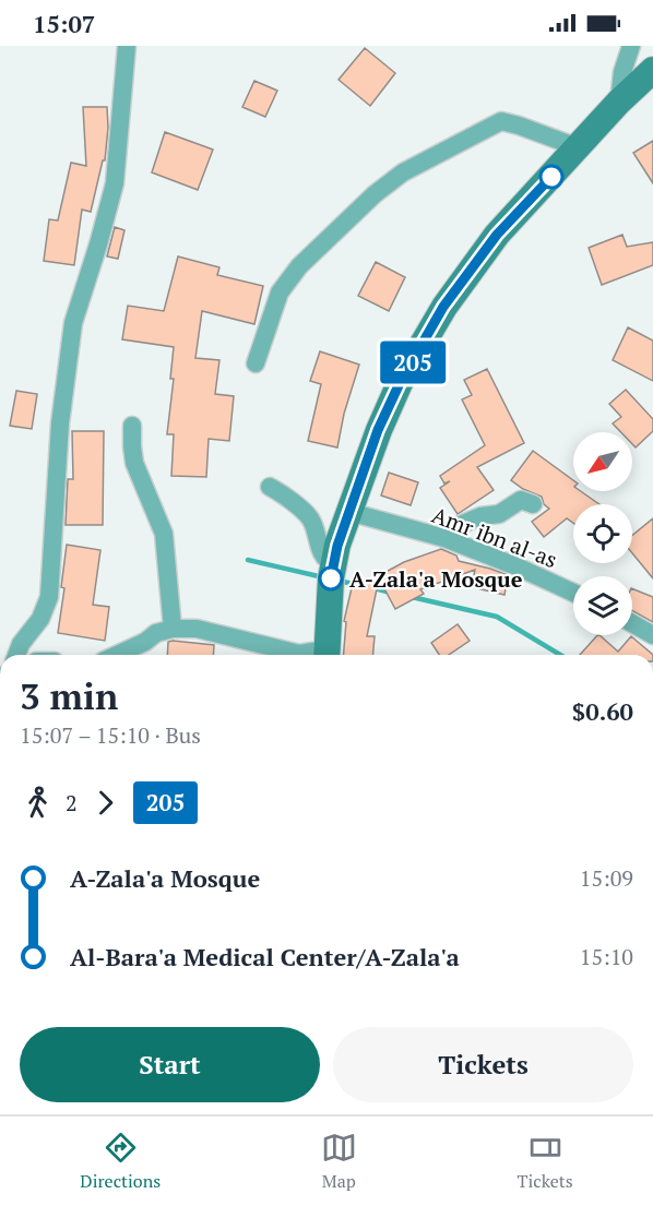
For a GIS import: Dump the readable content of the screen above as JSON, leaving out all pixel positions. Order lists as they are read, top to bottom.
{
  "streets": {
    "street": ["Amr ibn al-as"]
  },
  "places": ["A-Zala'a Mosque"],
  "lines": ["bus line 205"],
  "north": "bottom left",
  "page": {
    "status": "15:07",
    "on_map": "205",
    "heading": ["3 min", "15:07 – 15:10 · Bus", "$0.60"],
    "legs": ["2", "205"],
    "list": [
      {
        "name": "A-Zala'a Mosque",
        "value": "15:09"
      },
      {
        "name": "Al-Bara'a Medical Center/A-Zala'a",
        "value": "15:10"
      }
    ],
    "buttons": ["Start", "Tickets"],
    "tabs": ["Directions", "Map", "Tickets"]
  }
}
